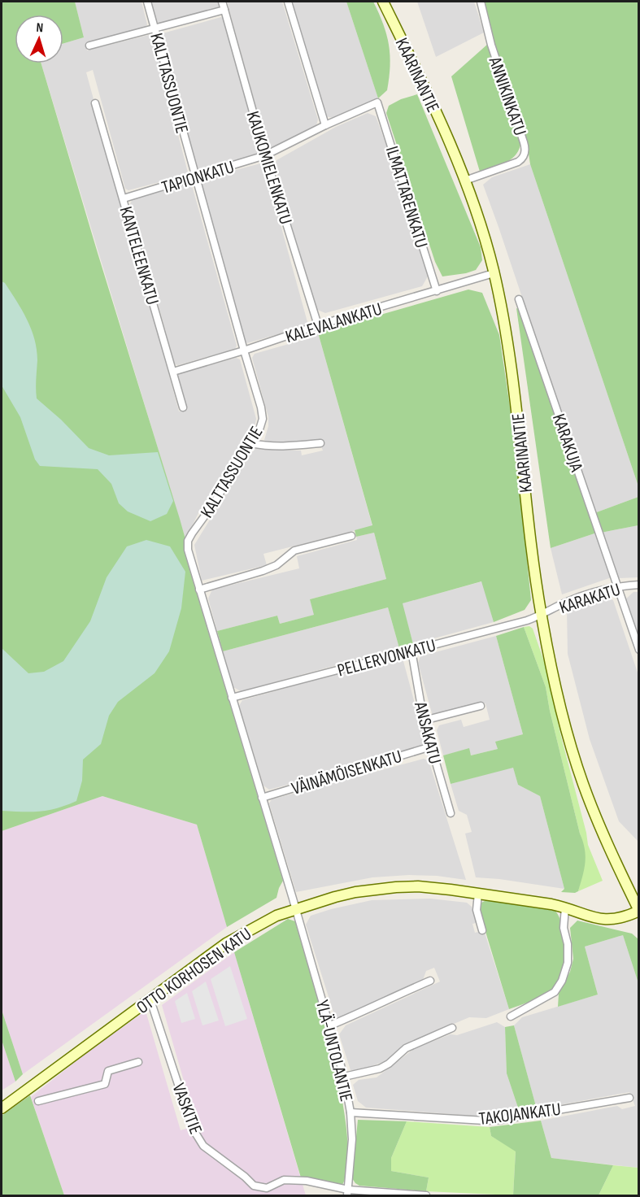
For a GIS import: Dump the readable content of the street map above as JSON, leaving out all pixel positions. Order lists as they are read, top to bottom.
{
  "streets": {
    "main road": ["KAARINANTIE", "OTTO KORHOSEN KATU"],
    "street": [
      "KALTTASSUONTIE",
      "ANNIKINKATU",
      "KAUKOMIELENKATU",
      "TAPIONKATU",
      "ILMATTARENKATU",
      "KANTELEENKATU",
      "KALEVALANKATU",
      "KARAKUJA",
      "KARAKATU",
      "PELLERVONKATU",
      "ANSAKATU",
      "VÄINÄMÖISENKATU",
      "YLÄ-UNTOLANTIE",
      "VASKITIE",
      "TAKOJANKATU"
    ]
  },
  "crossings": [
    ["KAARINANTIE", "ANNIKINKATU"],
    ["KAARINANTIE", "KALEVALANKATU"],
    ["KAARINANTIE", "KARAKATU"],
    ["KAARINANTIE", "PELLERVONKATU"],
    ["KAARINANTIE", "OTTO KORHOSEN KATU"],
    ["KALTTASSUONTIE", "TAPIONKATU"],
    ["KALTTASSUONTIE", "KALEVALANKATU"],
    ["KALTTASSUONTIE", "PELLERVONKATU"],
    ["KALTTASSUONTIE", "VÄINÄMÖISENKATU"],
    ["KALTTASSUONTIE", "OTTO KORHOSEN KATU"],
    ["KALTTASSUONTIE", "YLÄ-UNTOLANTIE"],
    ["KAUKOMIELENKATU", "TAPIONKATU"],
    ["KAUKOMIELENKATU", "KALEVALANKATU"],
    ["TAPIONKATU", "ILMATTARENKATU"],
    ["TAPIONKATU", "KANTELEENKATU"],
    ["ILMATTARENKATU", "KALEVALANKATU"],
    ["KANTELEENKATU", "KALEVALANKATU"],
    ["KARAKUJA", "KARAKATU"],
    ["KARAKATU", "PELLERVONKATU"],
    ["PELLERVONKATU", "ANSAKATU"],
    ["ANSAKATU", "VÄINÄMÖISENKATU"],
    ["OTTO KORHOSEN KATU", "YLÄ-UNTOLANTIE"],
    ["OTTO KORHOSEN KATU", "VASKITIE"],
    ["YLÄ-UNTOLANTIE", "VASKITIE"],
    ["YLÄ-UNTOLANTIE", "TAKOJANKATU"]
  ],
  "north": "top"
}
